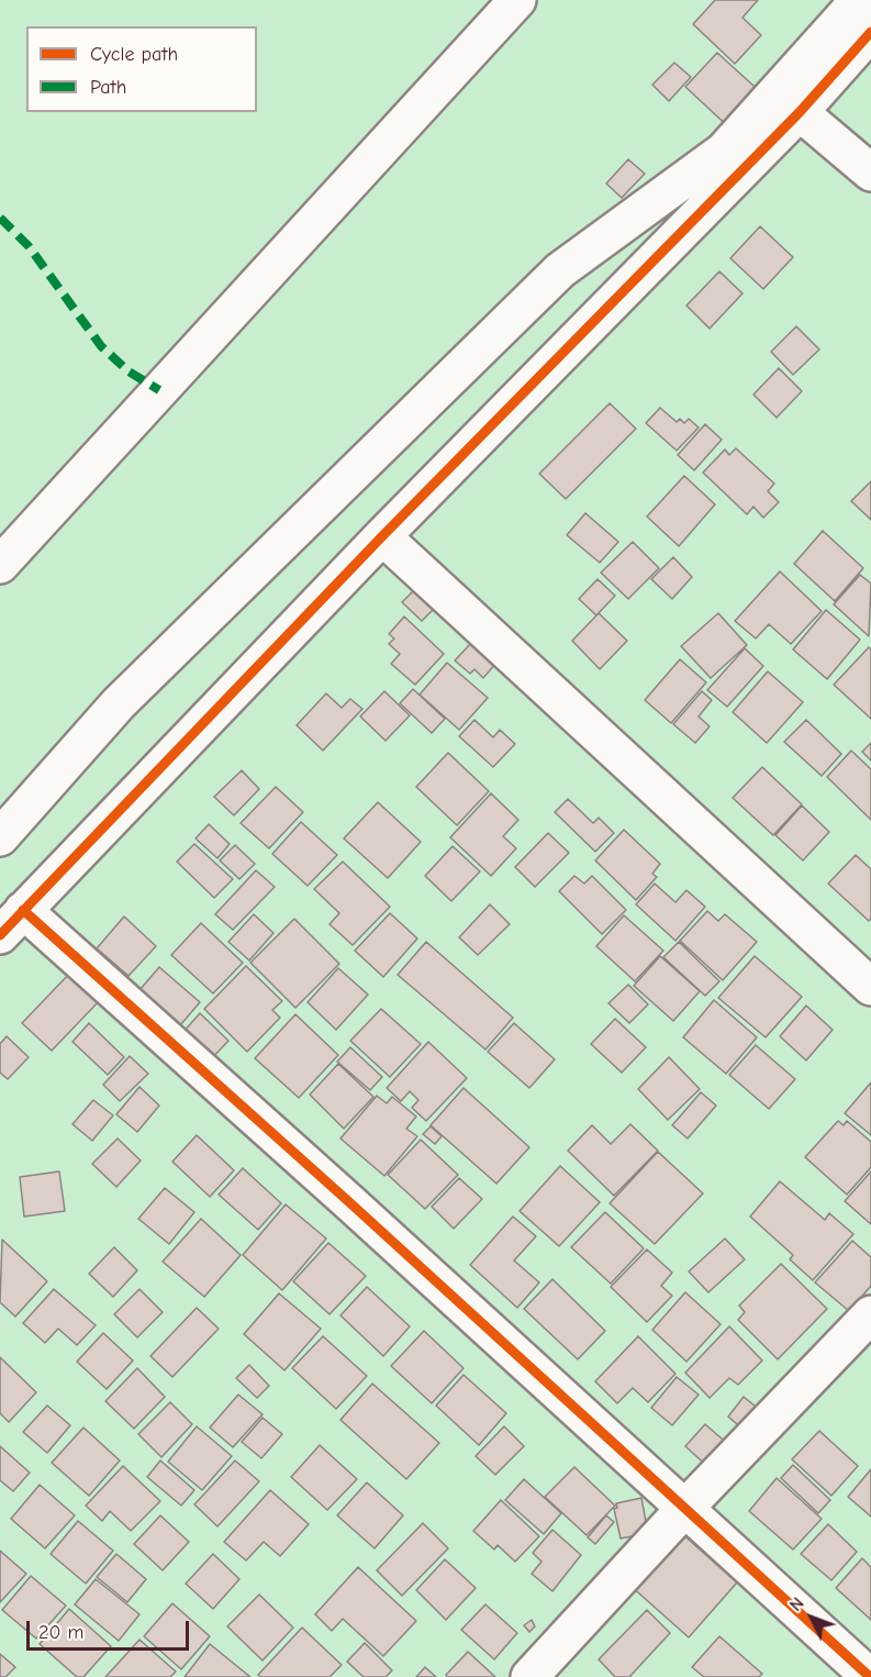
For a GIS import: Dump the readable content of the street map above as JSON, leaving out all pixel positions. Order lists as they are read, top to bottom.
{
  "legend": ["Cycle path", "Path"],
  "scale_bar": "20 m",
  "north": "top left"
}
